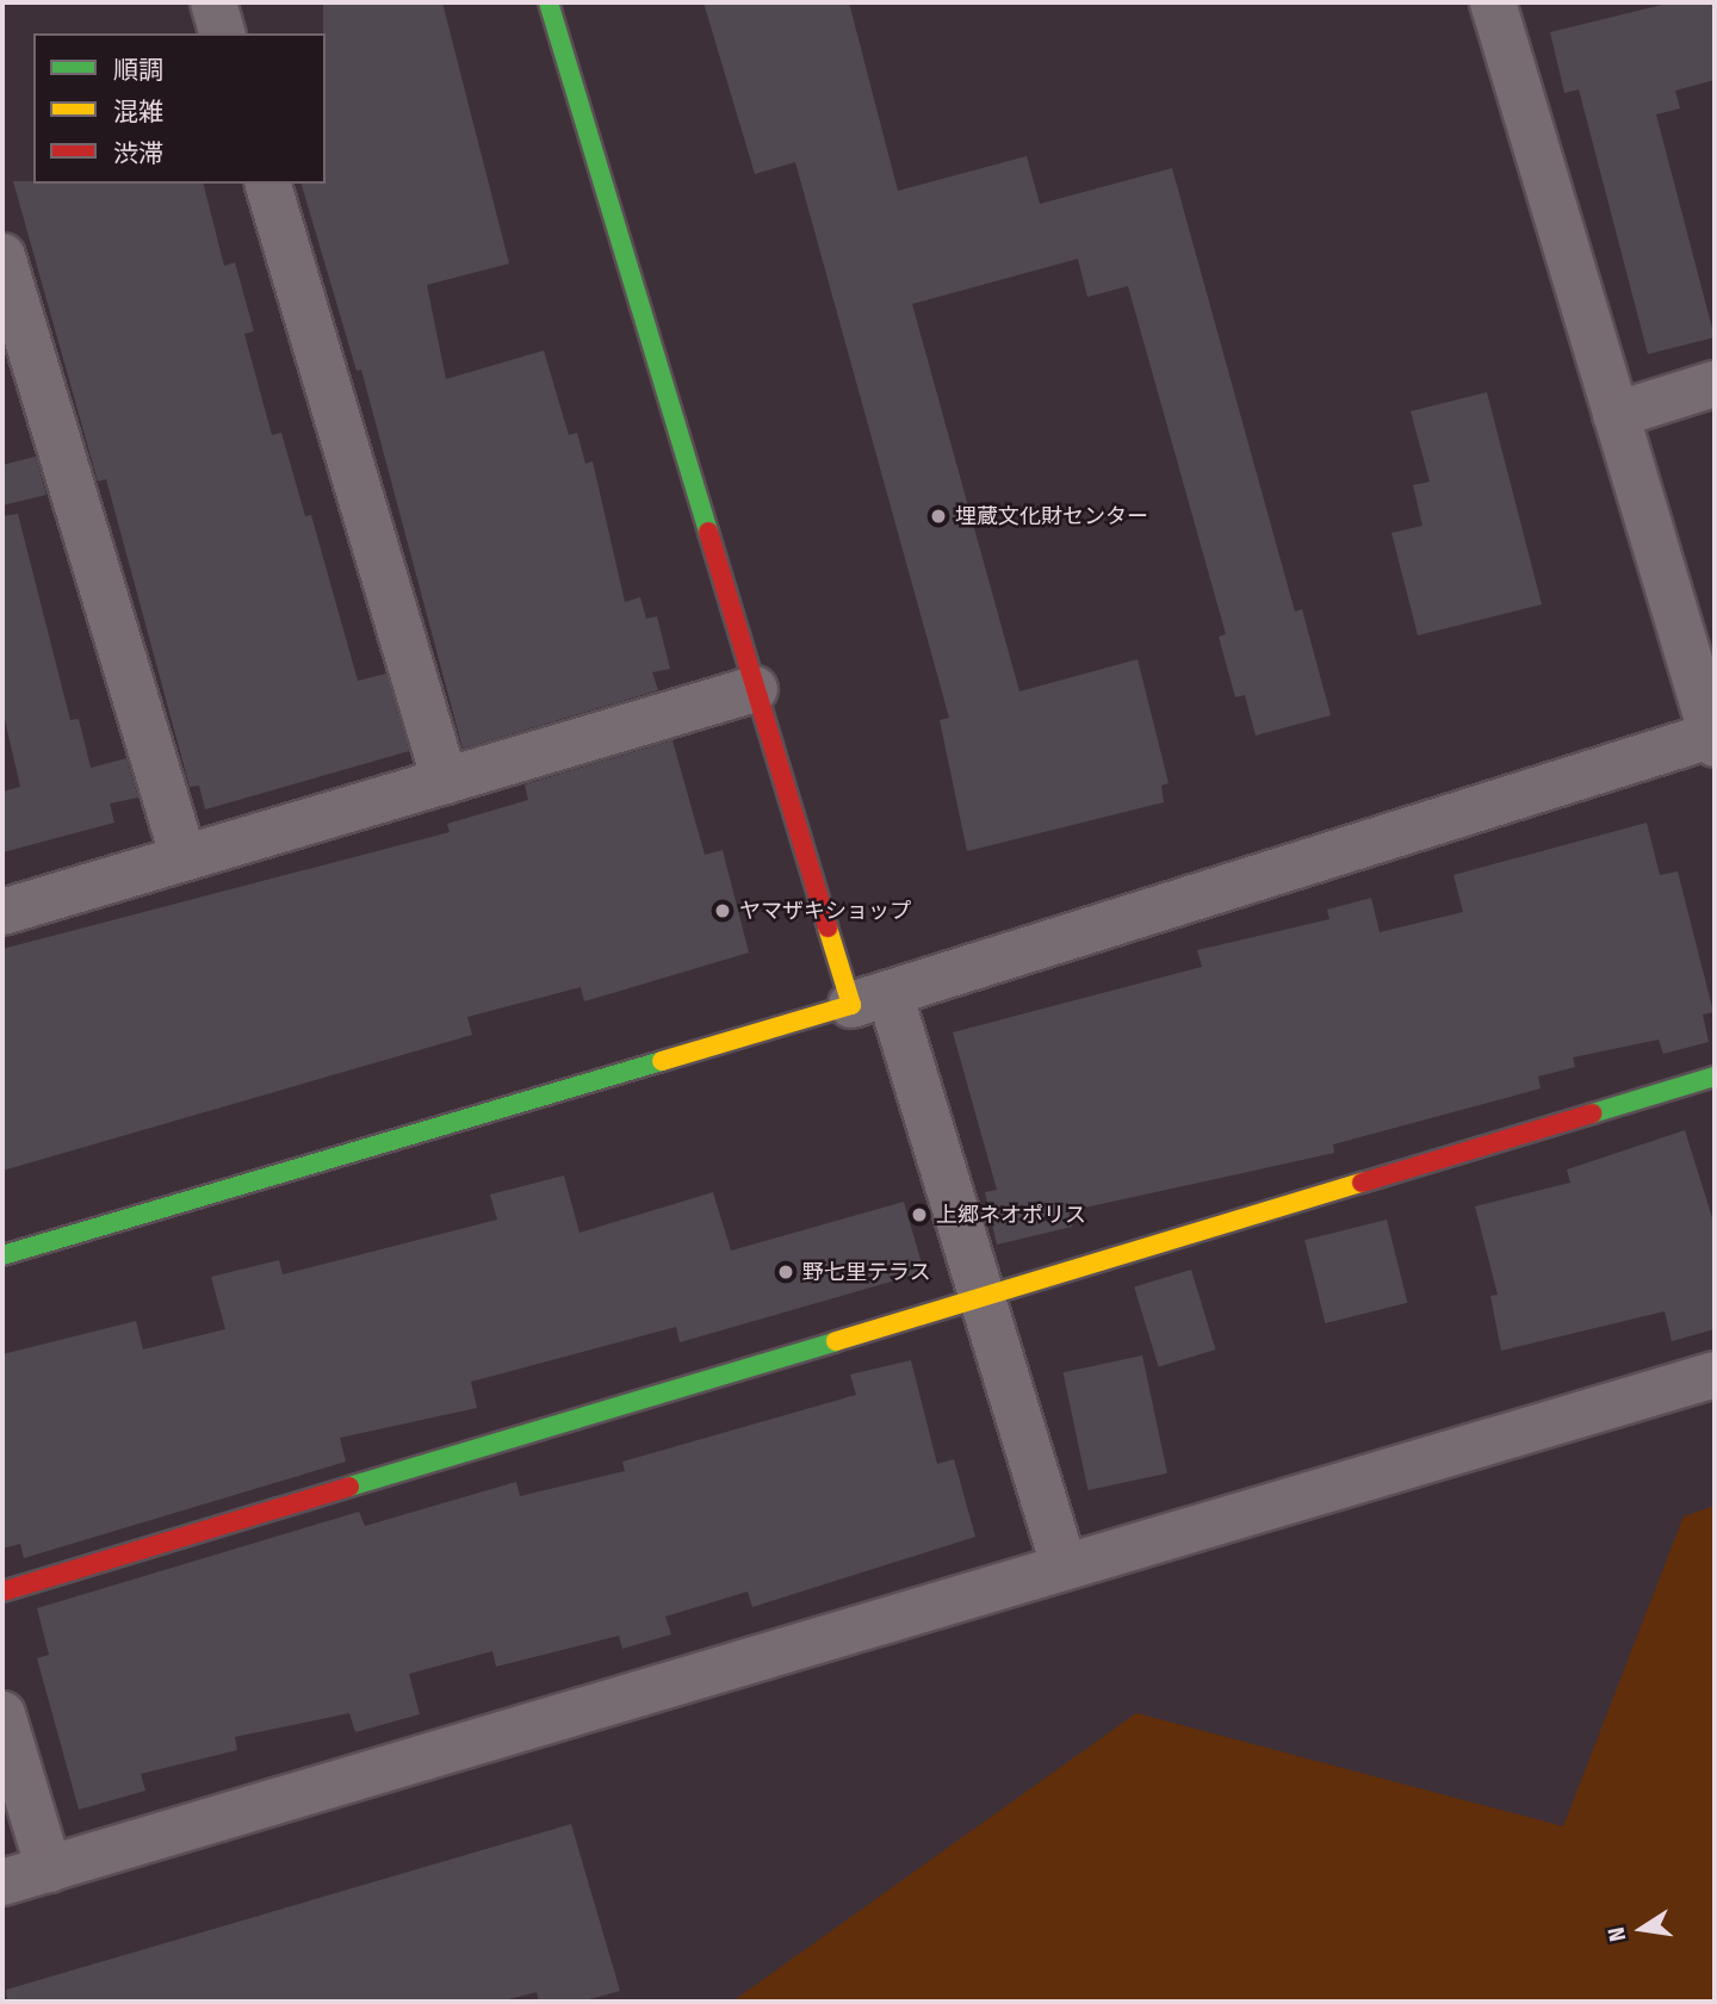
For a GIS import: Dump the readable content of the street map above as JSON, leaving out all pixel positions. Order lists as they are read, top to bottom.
{
  "places": [
    "埋蔵文化財センター",
    "ヤマザキショップ",
    "上郷ネオポリス",
    "野七里テラス"
  ],
  "legend": ["順調", "混雑", "渋滞"],
  "north": "left"
}
